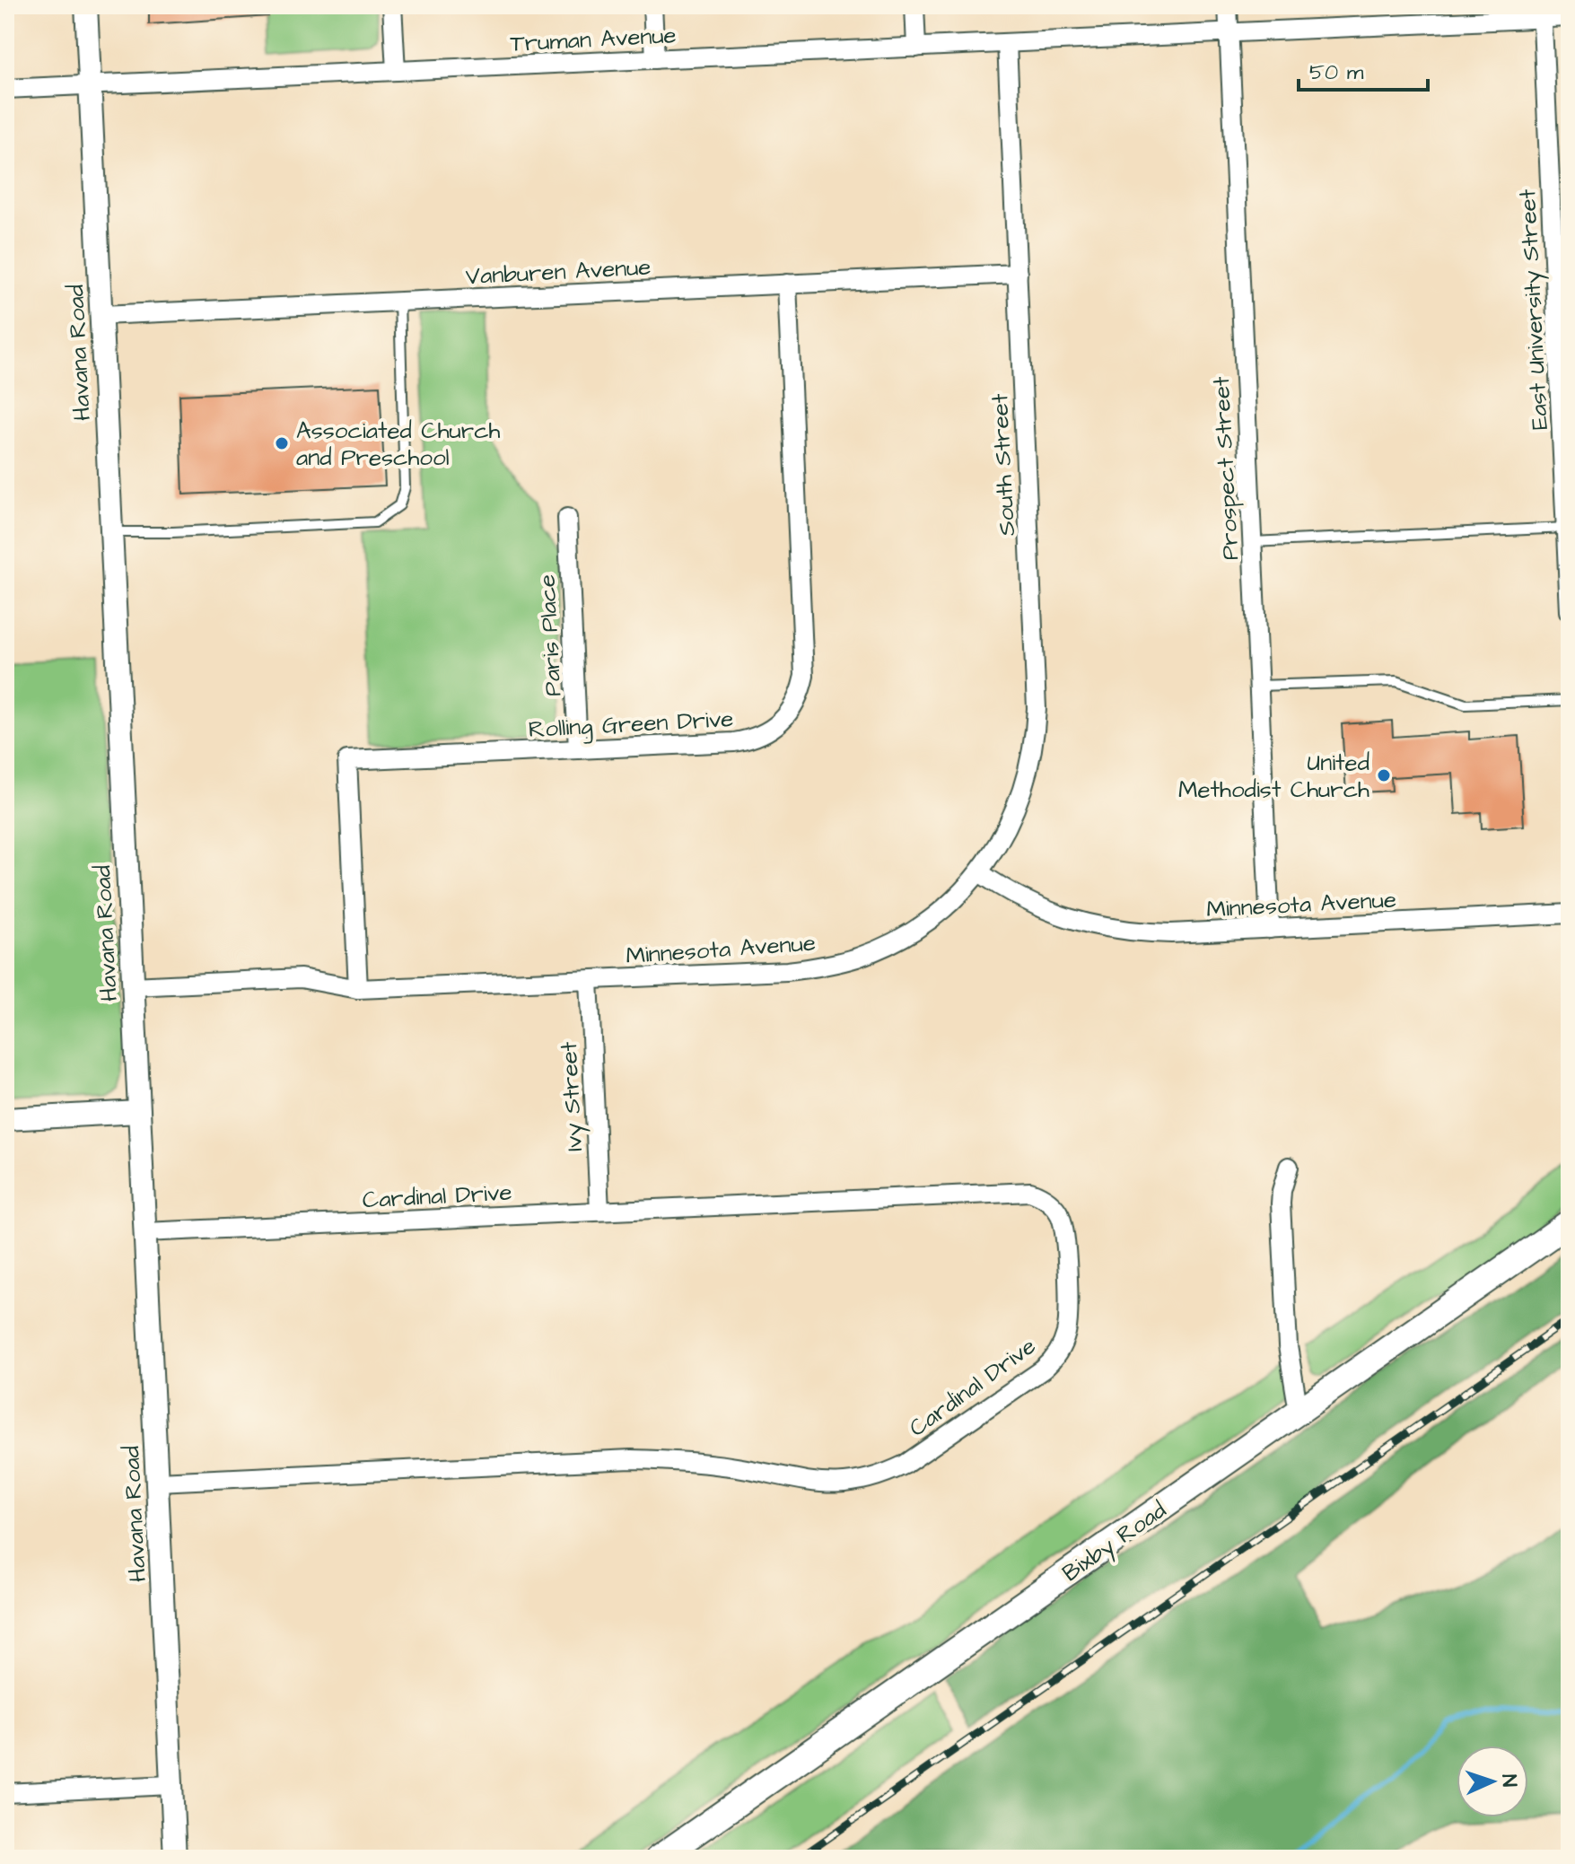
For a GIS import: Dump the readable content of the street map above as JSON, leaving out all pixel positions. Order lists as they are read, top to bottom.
{
  "streets": {
    "main road": ["Bixby Road"],
    "street": [
      "Truman Avenue",
      "Vanburen Avenue",
      "East University Street",
      "Havana Road",
      "South Street",
      "Prospect Street",
      "Paris Place",
      "Rolling Green Drive",
      "Minnesota Avenue",
      "Ivy Street",
      "Cardinal Drive"
    ]
  },
  "crossings": [
    ["Truman Avenue", "East University Street"],
    ["Truman Avenue", "Havana Road"],
    ["Truman Avenue", "South Street"],
    ["Truman Avenue", "Prospect Street"],
    ["Vanburen Avenue", "Havana Road"],
    ["Vanburen Avenue", "South Street"],
    ["Vanburen Avenue", "Rolling Green Drive"],
    ["Havana Road", "Minnesota Avenue"],
    ["Havana Road", "Cardinal Drive"],
    ["South Street", "Minnesota Avenue"],
    ["Prospect Street", "Minnesota Avenue"],
    ["Paris Place", "Rolling Green Drive"],
    ["Rolling Green Drive", "Minnesota Avenue"],
    ["Minnesota Avenue", "Ivy Street"],
    ["Ivy Street", "Cardinal Drive"]
  ],
  "places": ["Associated Church and Preschool", "United Methodist Church"],
  "scale_bar": "50 m",
  "north": "right"
}
